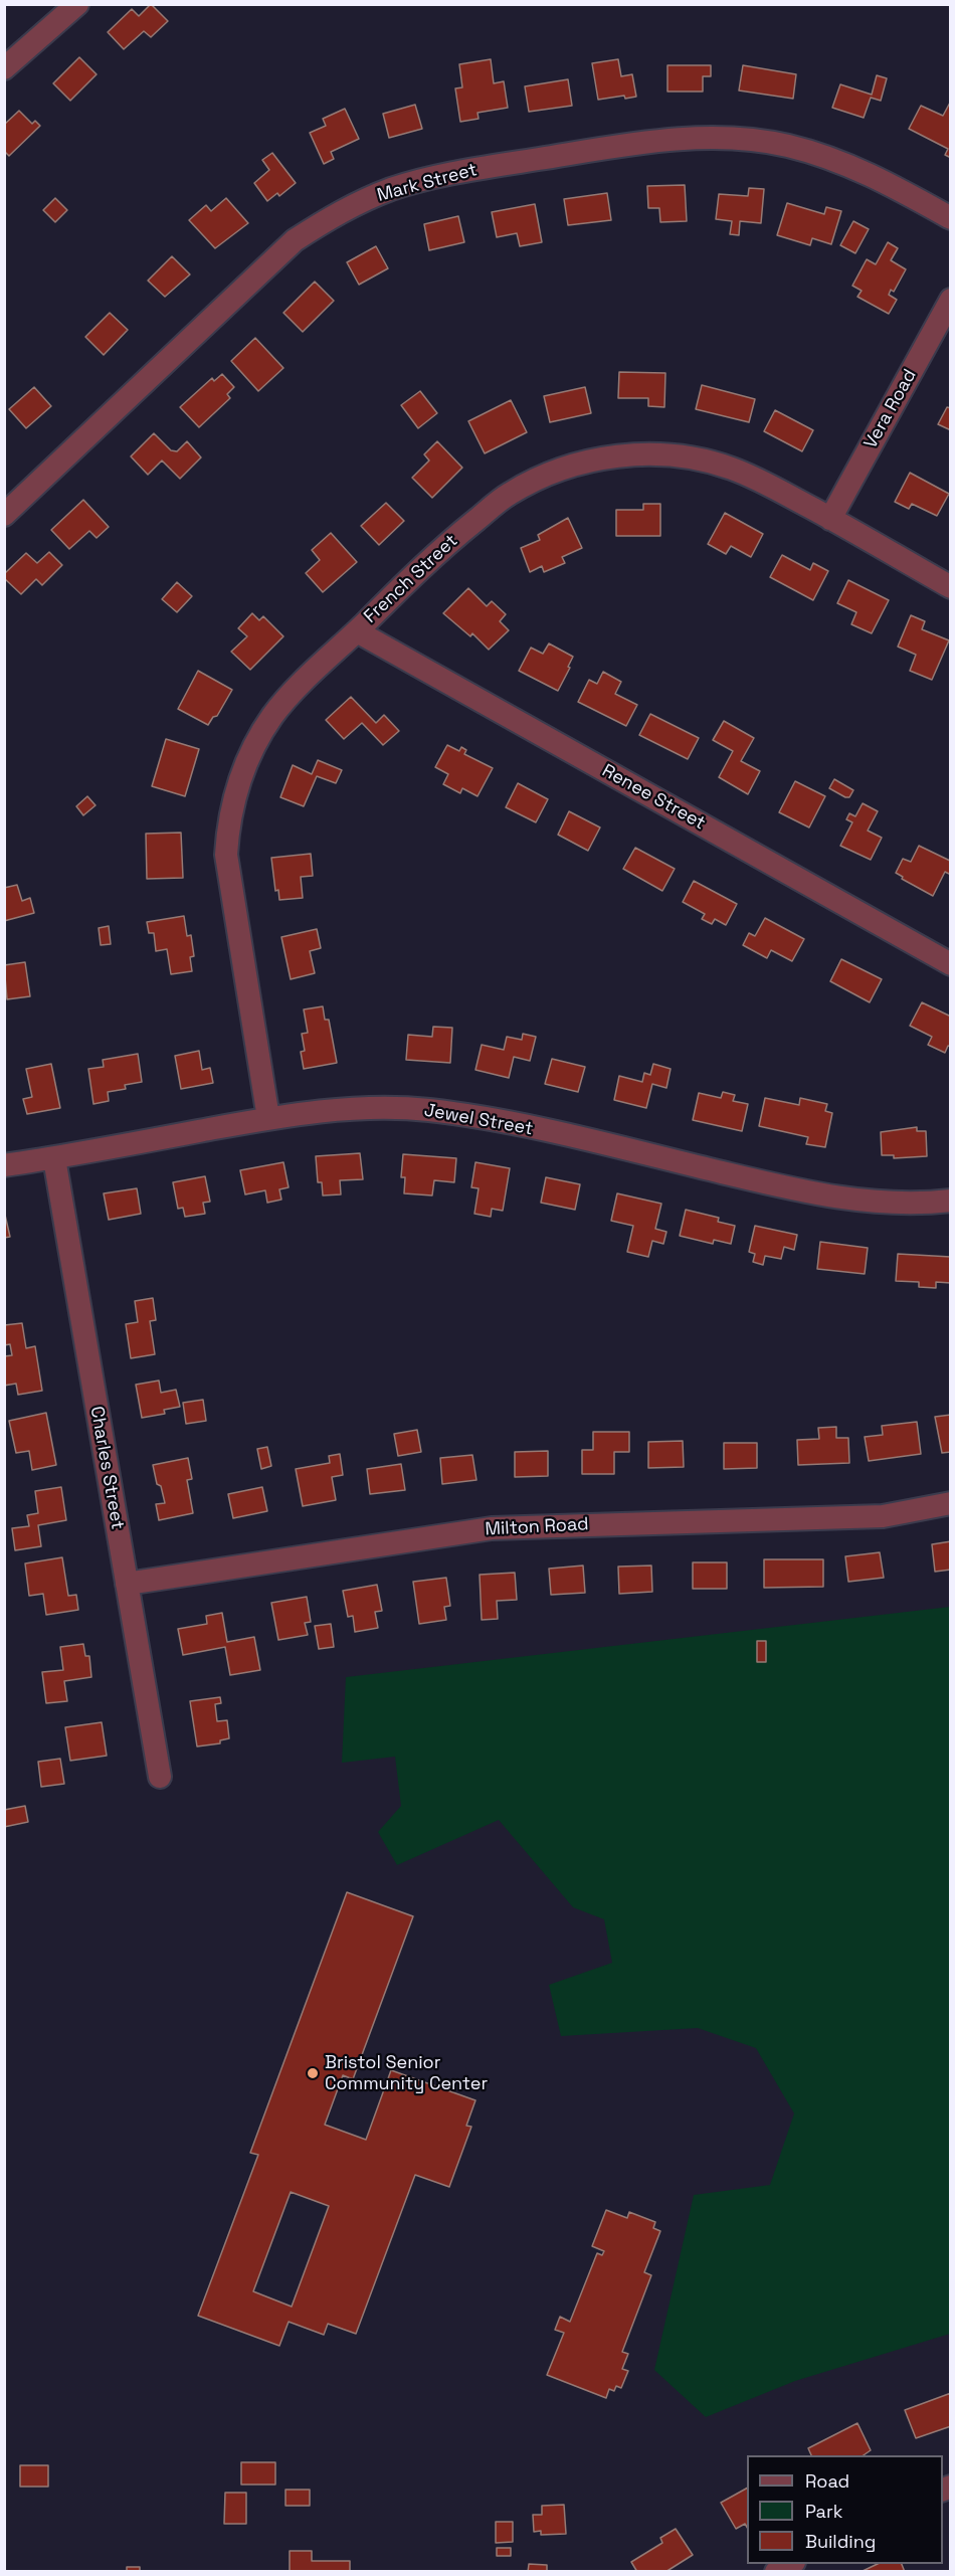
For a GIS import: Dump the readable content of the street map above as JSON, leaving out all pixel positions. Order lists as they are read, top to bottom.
{
  "streets": {
    "street": [
      "Mark Street",
      "Vera Road",
      "French Street",
      "Renee Street",
      "Jewel Street",
      "Charles Street",
      "Milton Road"
    ]
  },
  "crossings": [
    ["Vera Road", "French Street"],
    ["French Street", "Renee Street"],
    ["French Street", "Jewel Street"],
    ["Jewel Street", "Charles Street"],
    ["Charles Street", "Milton Road"]
  ],
  "places": ["Bristol Senior Community Center"],
  "legend": ["Road", "Park", "Building"]
}
